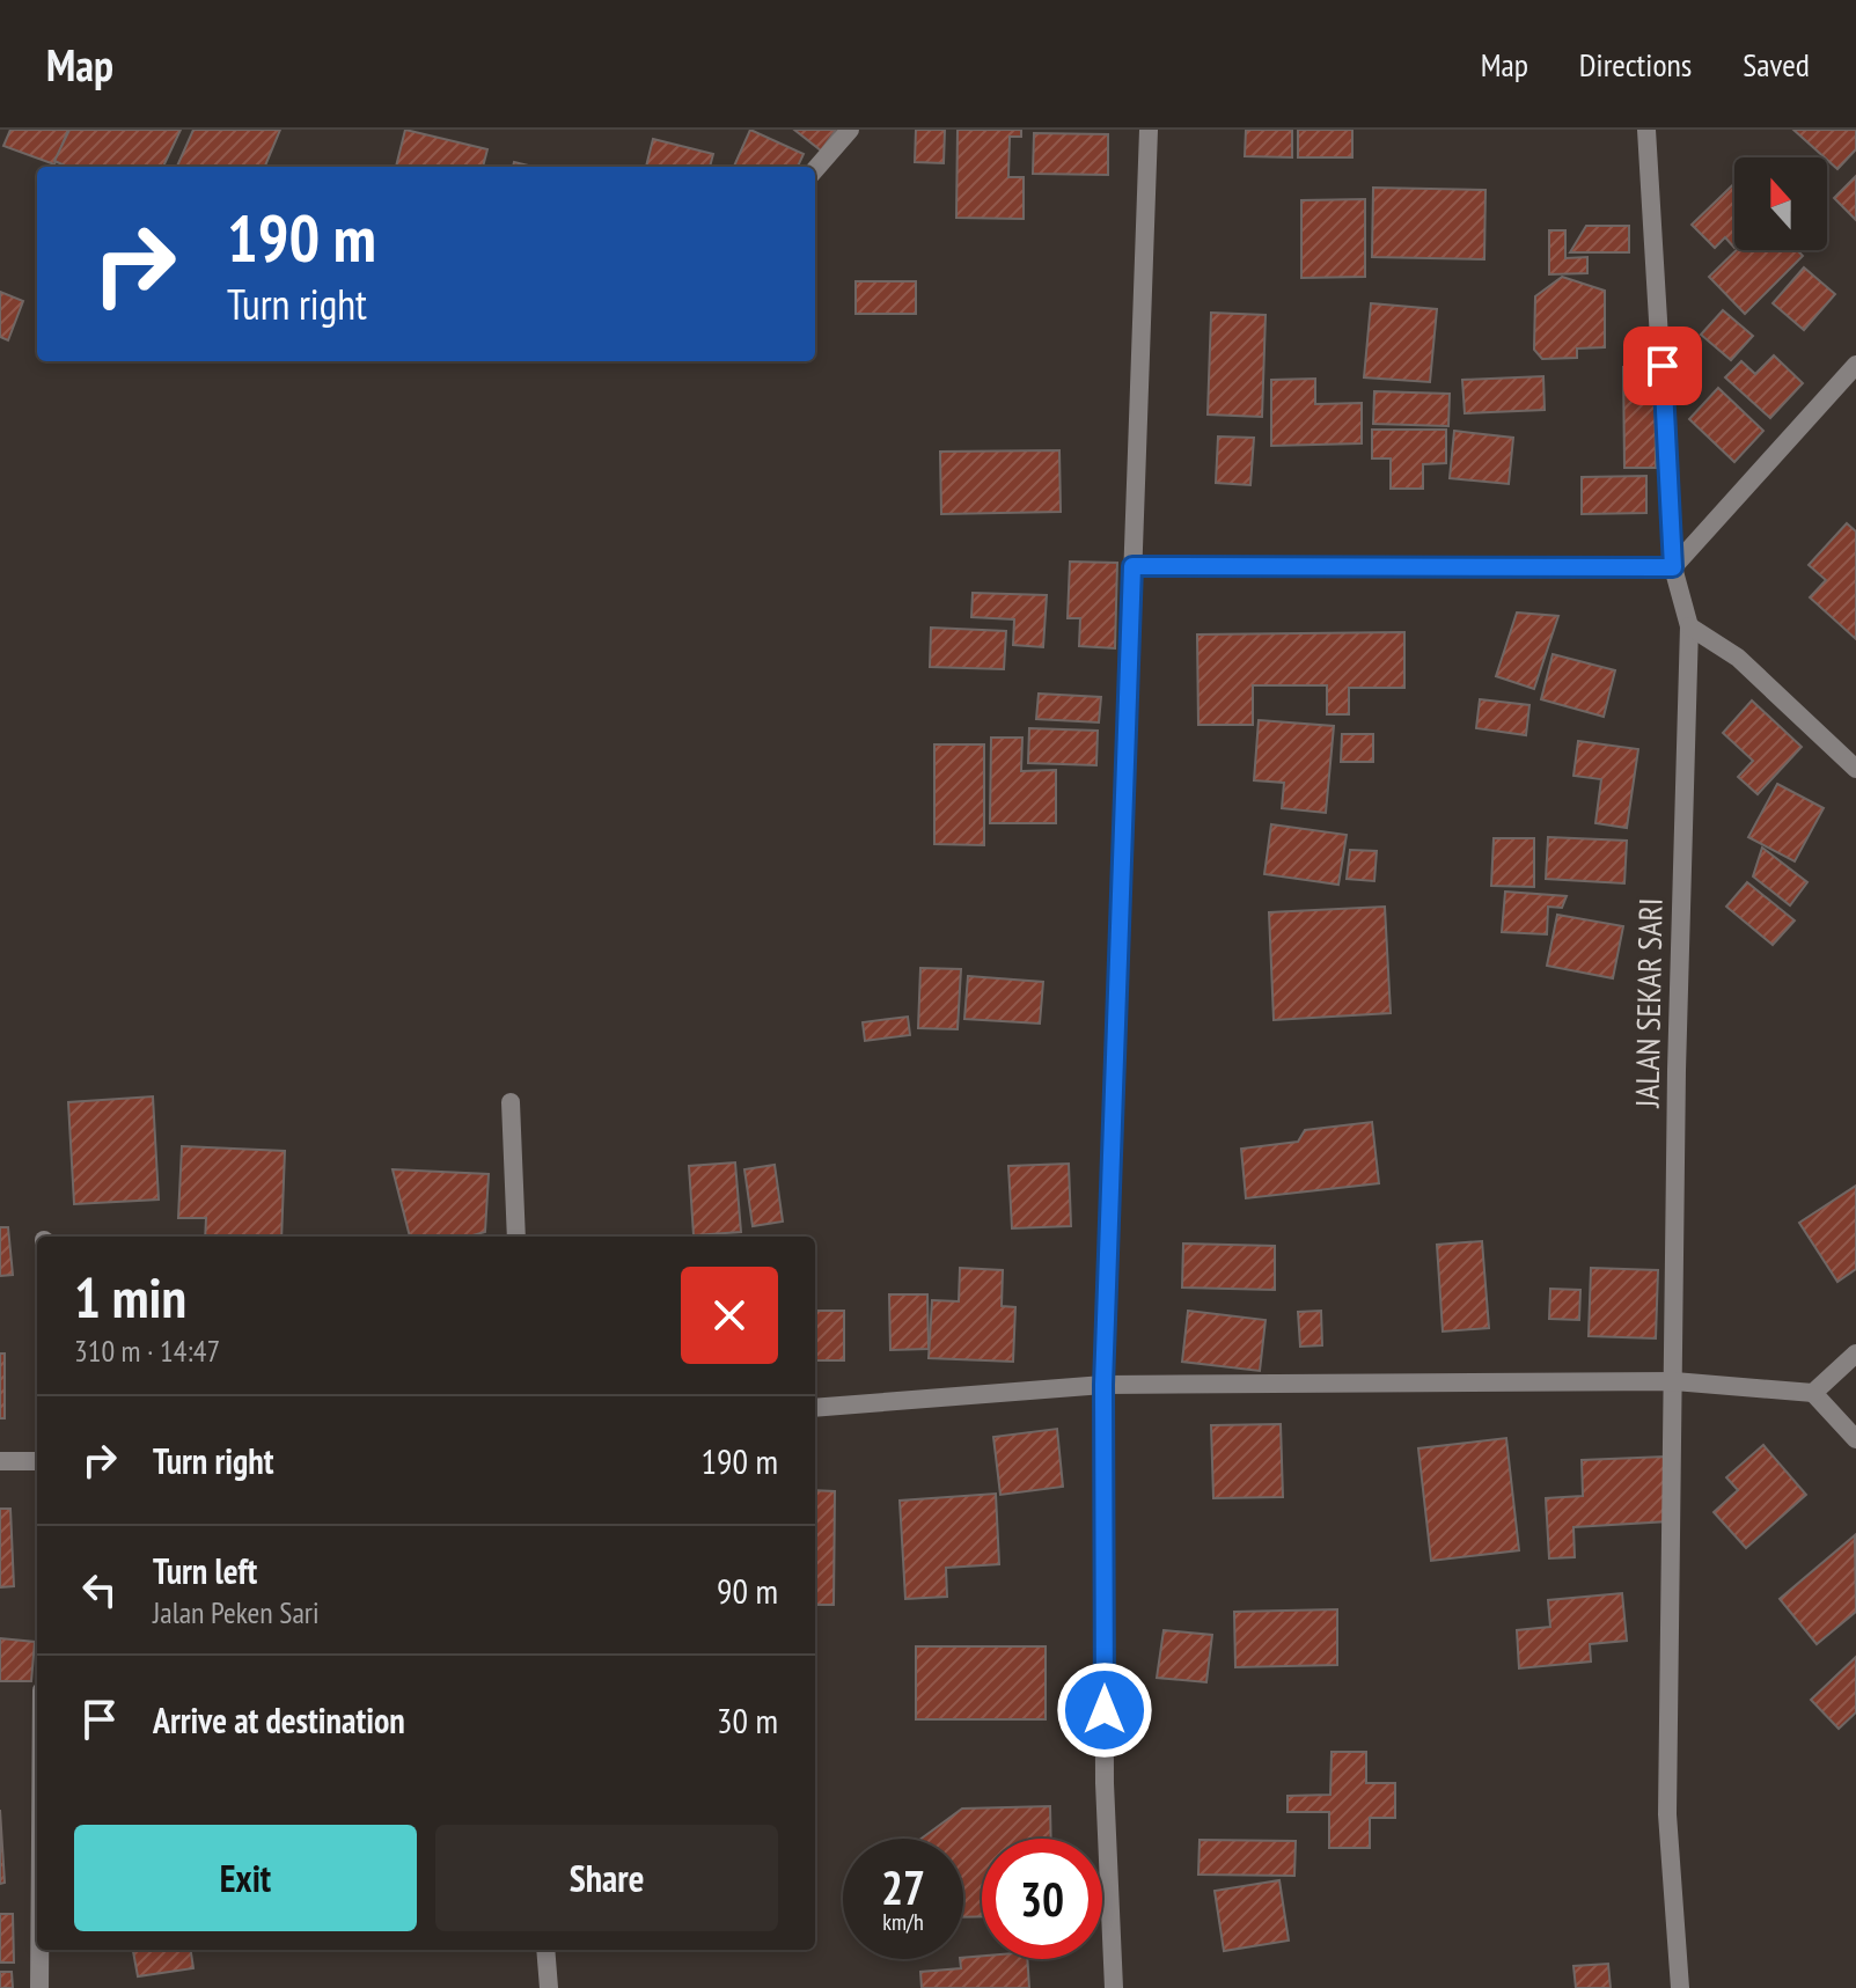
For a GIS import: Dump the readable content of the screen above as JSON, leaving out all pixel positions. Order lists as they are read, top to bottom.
{
  "streets": {
    "street": ["JALAN SEKAR SARI"]
  },
  "north": "top",
  "page": {
    "header": "Map",
    "nav": ["Map", "Directions", "Saved"],
    "turn": ["190 m", "Turn right"],
    "heading": ["1 min", "310 m · 14:47"],
    "list": [
      {
        "name": "Turn right",
        "value": "190 m"
      },
      {
        "name": "Turn left",
        "note": "Jalan Peken Sari",
        "value": "90 m"
      },
      {
        "name": "Arrive at destination",
        "value": "30 m"
      }
    ],
    "buttons": ["Exit", "Share"],
    "speed": "27 km/h",
    "limit": "30"
  }
}
